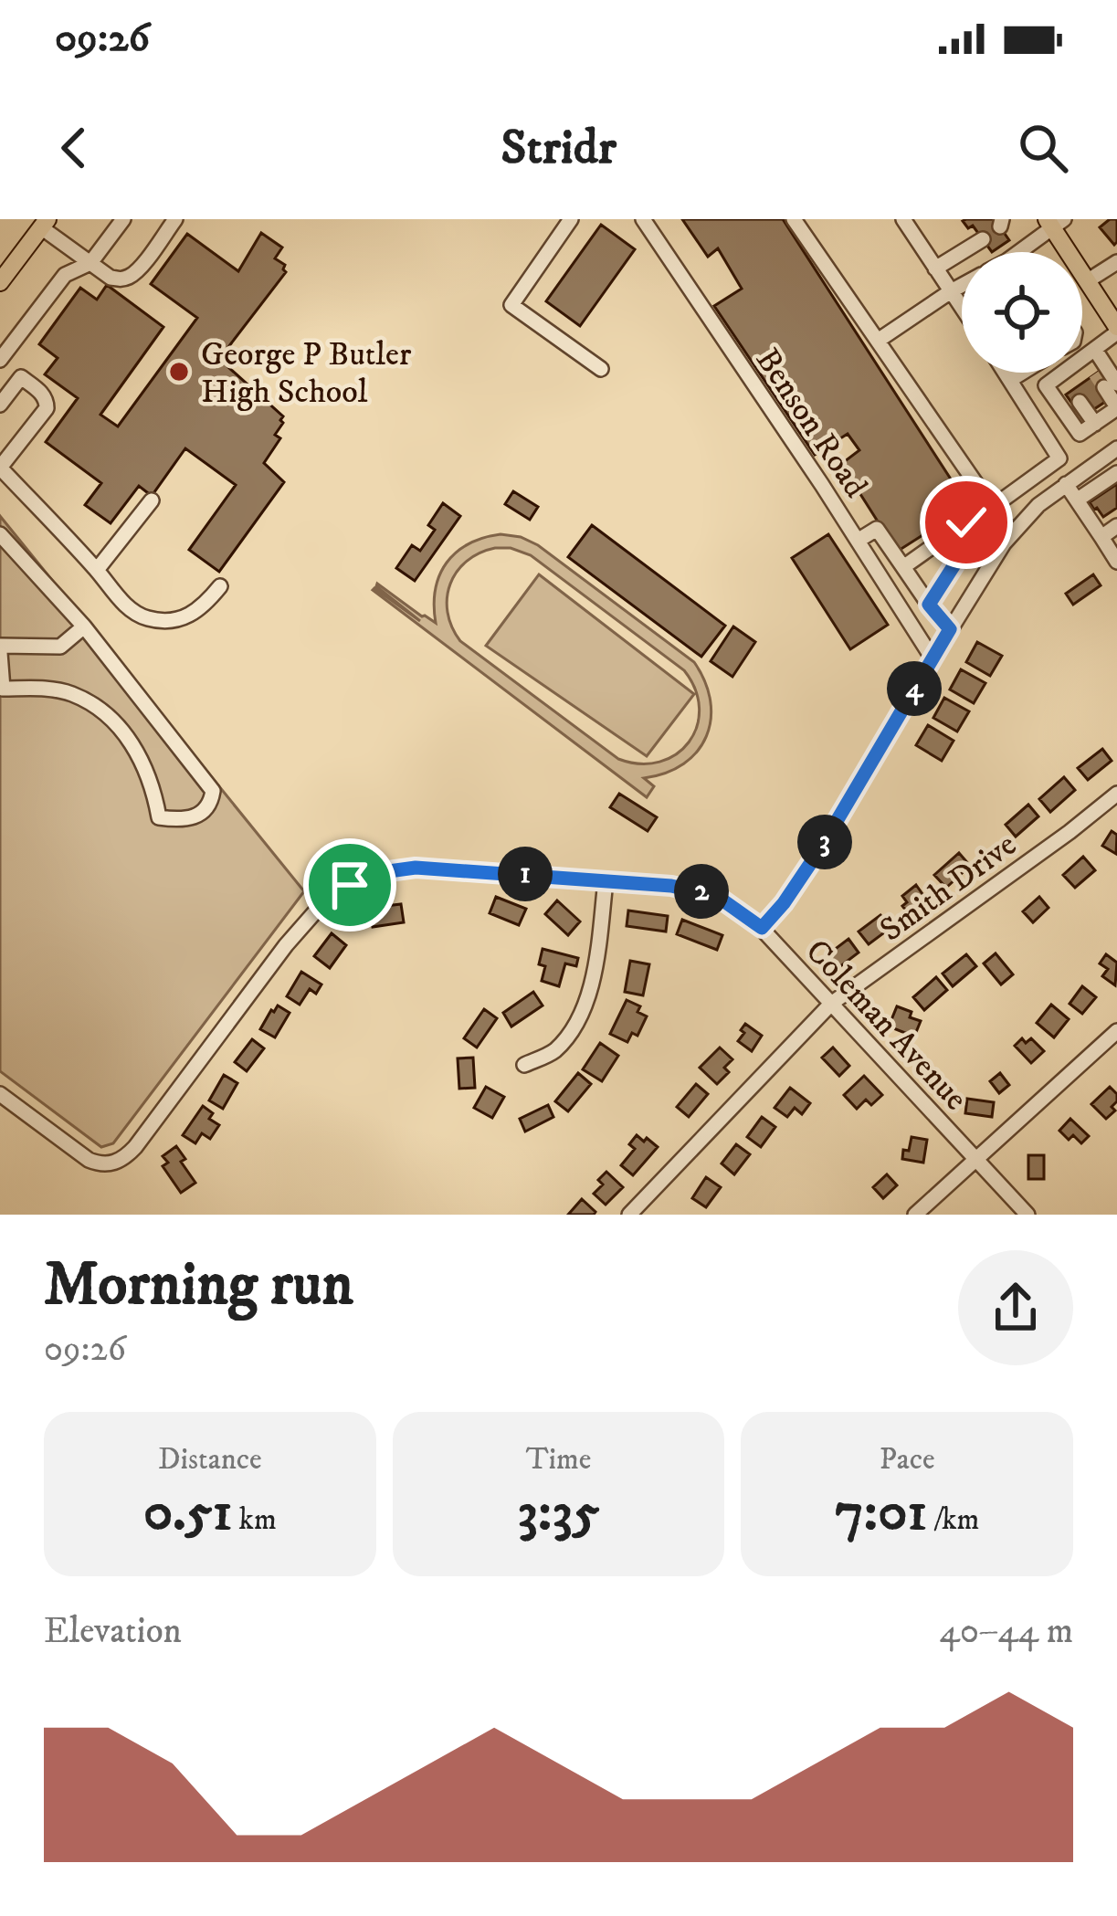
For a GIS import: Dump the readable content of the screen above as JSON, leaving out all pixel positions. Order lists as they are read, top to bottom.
{
  "streets": {
    "street": ["Benson Road", "Smith Drive", "Coleman Avenue"]
  },
  "crossings": [
    ["Smith Drive", "Coleman Avenue"]
  ],
  "places": ["George P Butler High School"],
  "page": {
    "status": "09:26",
    "header": "Stridr",
    "pins": [
      "4",
      "3",
      "1",
      "2"
    ],
    "heading": ["Morning run", "09:26"],
    "stats": [
      ["Distance", "0.51 km"],
      ["Time", "3:35"],
      ["Pace", "7:01 /km"]
    ],
    "chart": ["Elevation", "40–44 m"]
  }
}
